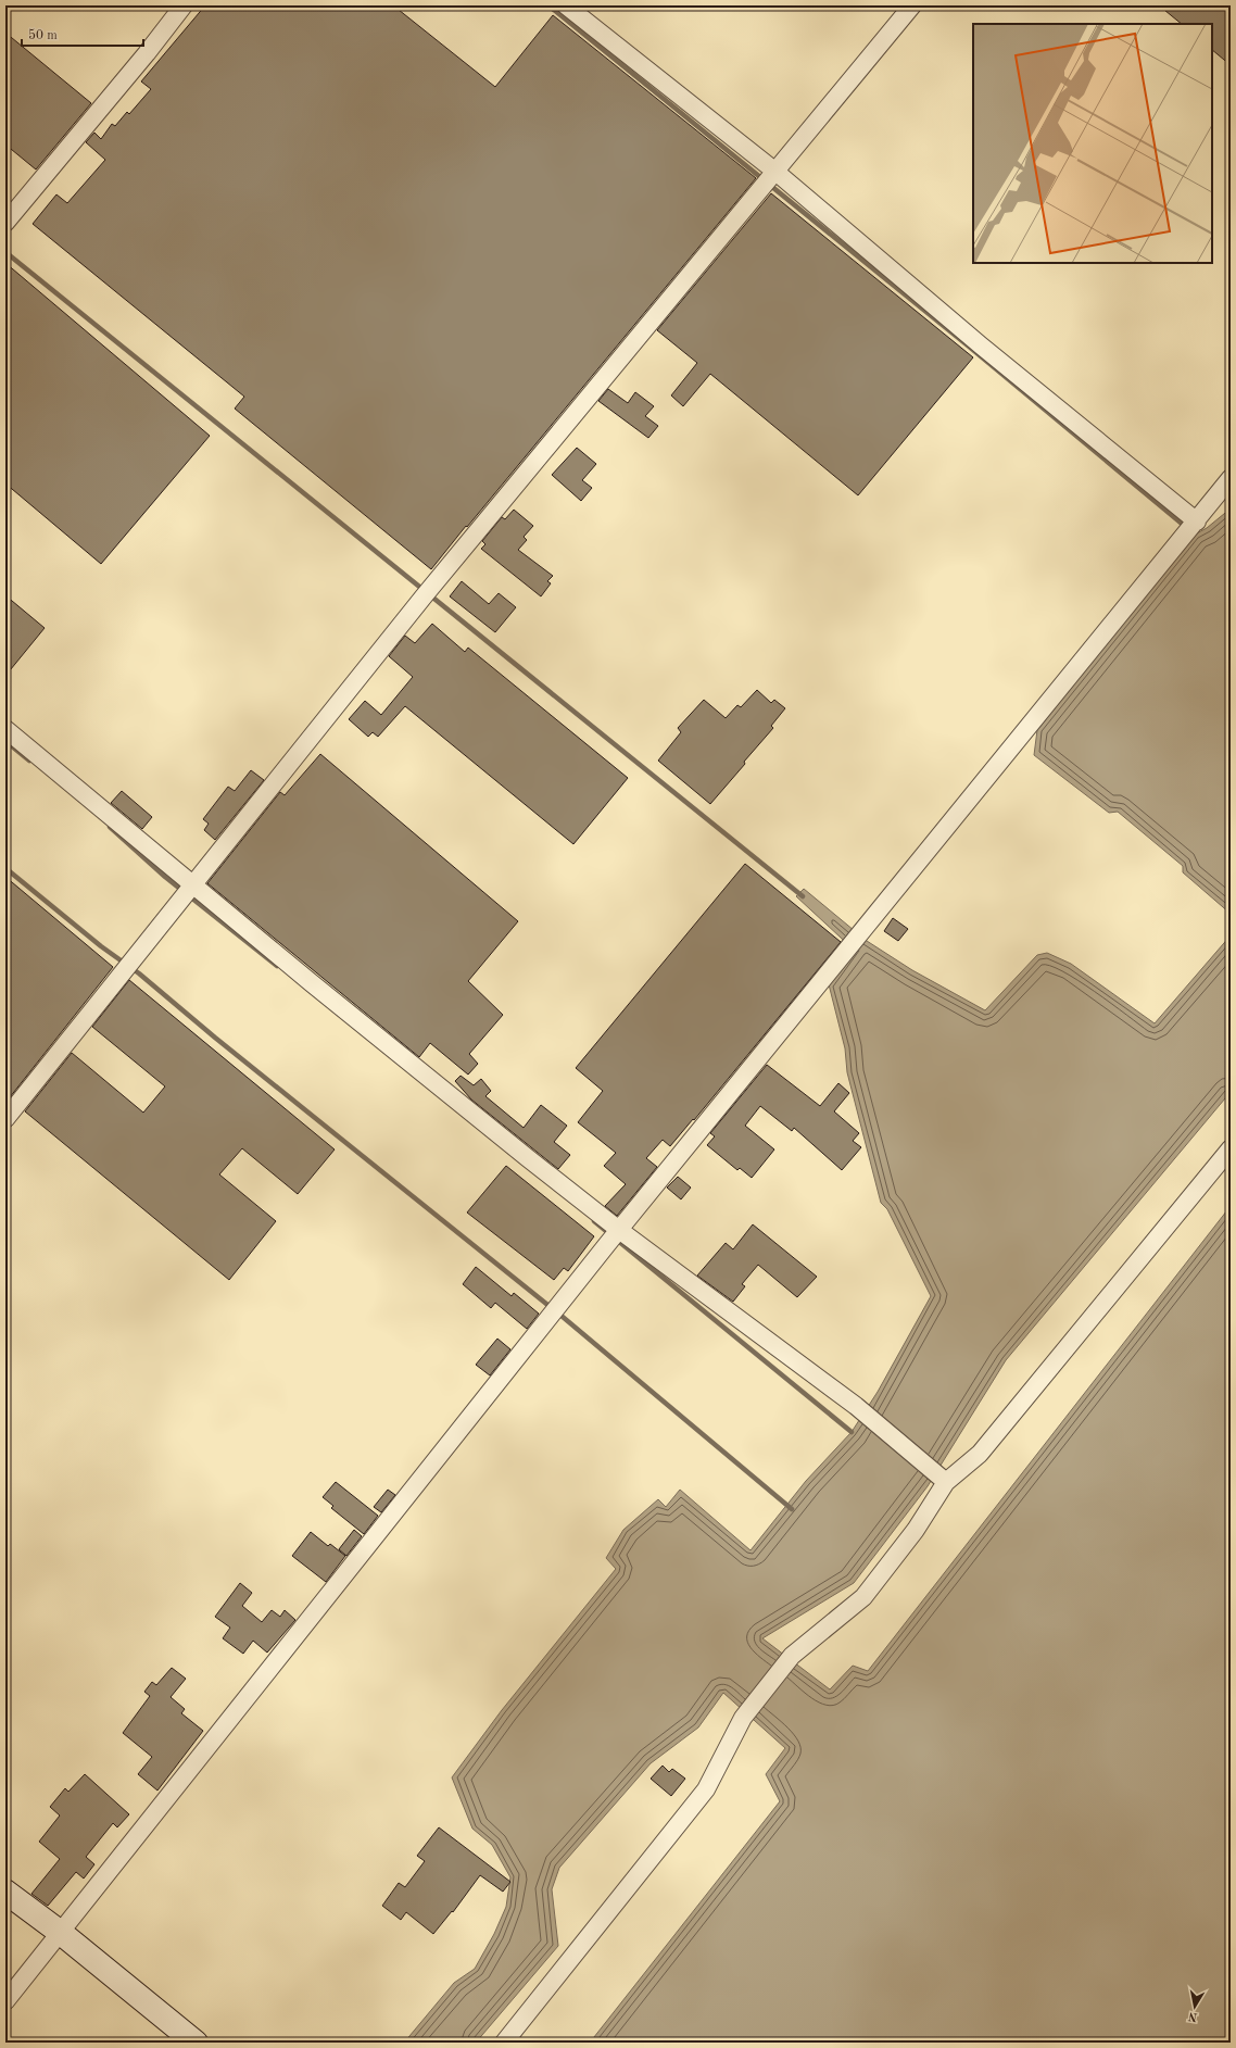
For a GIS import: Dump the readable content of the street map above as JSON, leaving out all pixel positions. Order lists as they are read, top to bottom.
{
  "scale_bar": "50 m",
  "north": "bottom"
}
